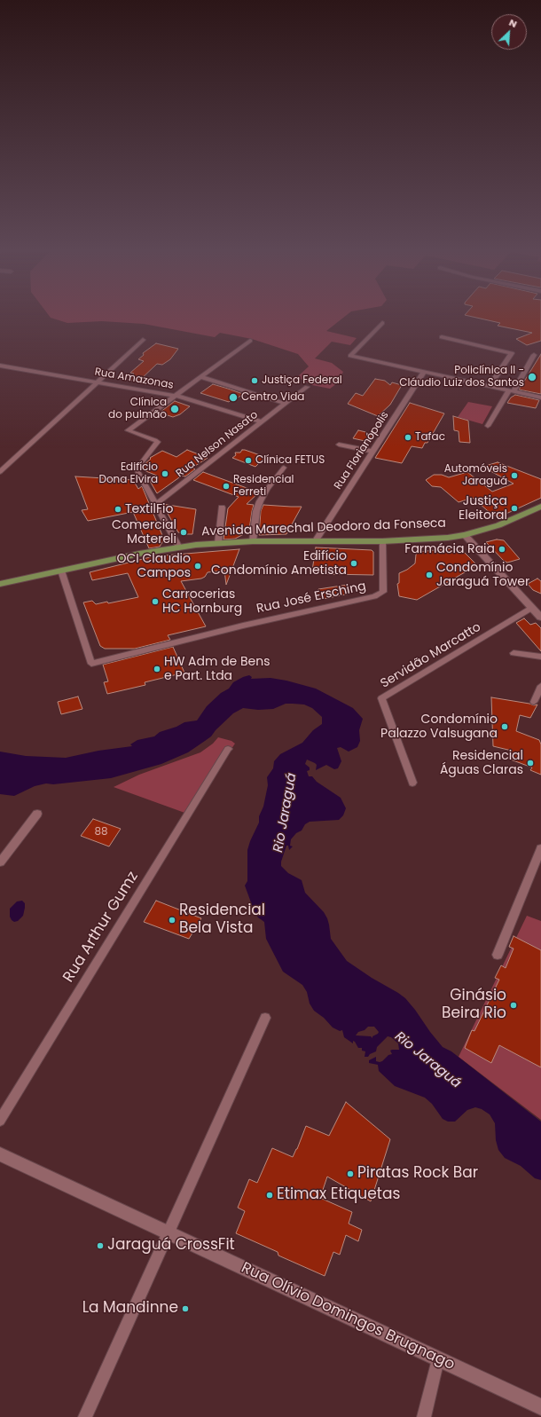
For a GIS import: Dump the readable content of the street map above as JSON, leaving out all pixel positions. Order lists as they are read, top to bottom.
{
  "streets": {
    "main road": ["Avenida Marechal Deodoro da Fonseca", "Rua Olívio Domingos Brugnago"],
    "street": [
      "Rua Amazonas",
      "Rua Nelson Nasato",
      "Rua Florianópolis",
      "Rua José Ersching",
      "Servidão Marcatto",
      "Rua Arthur Gumz"
    ]
  },
  "crossings": [
    ["Rua Amazonas", "Rua Nelson Nasato"],
    ["Rua Florianópolis", "Avenida Marechal Deodoro da Fonseca"],
    ["Avenida Marechal Deodoro da Fonseca", "Rua José Ersching"]
  ],
  "water": ["Rio Jaraguá"],
  "places": [
    "Policlínica II - Cláudio Luiz dos Santos",
    "Justiça Federal",
    "Centro Vida",
    "Clínica do pulmão",
    "Tafac",
    "Clínica FETUS",
    "Edifício Dona Elvira",
    "Automóveis Jaraguá",
    "Residencial Ferreti",
    "Justiça Eleitoral",
    "TextilFio",
    "Comercial Matereli",
    "Farmácia Raia",
    "Edifício Condomínio Ametista",
    "OCI Claudio Campos",
    "Condomínio Jaraguá Tower",
    "Carrocerias HC Hornburg",
    "HW Adm de Bens e Part. Ltda",
    "Condomínio Palazzo Valsugana",
    "Residencial Águas Claras",
    "Residencial Bela Vista",
    "Ginásio Beira Rio",
    "Piratas Rock Bar",
    "Etimax Etiquetas",
    "Jaraguá CrossFit",
    "La Mandinne"
  ],
  "house_numbers": ["88"],
  "north": "top right"
}
